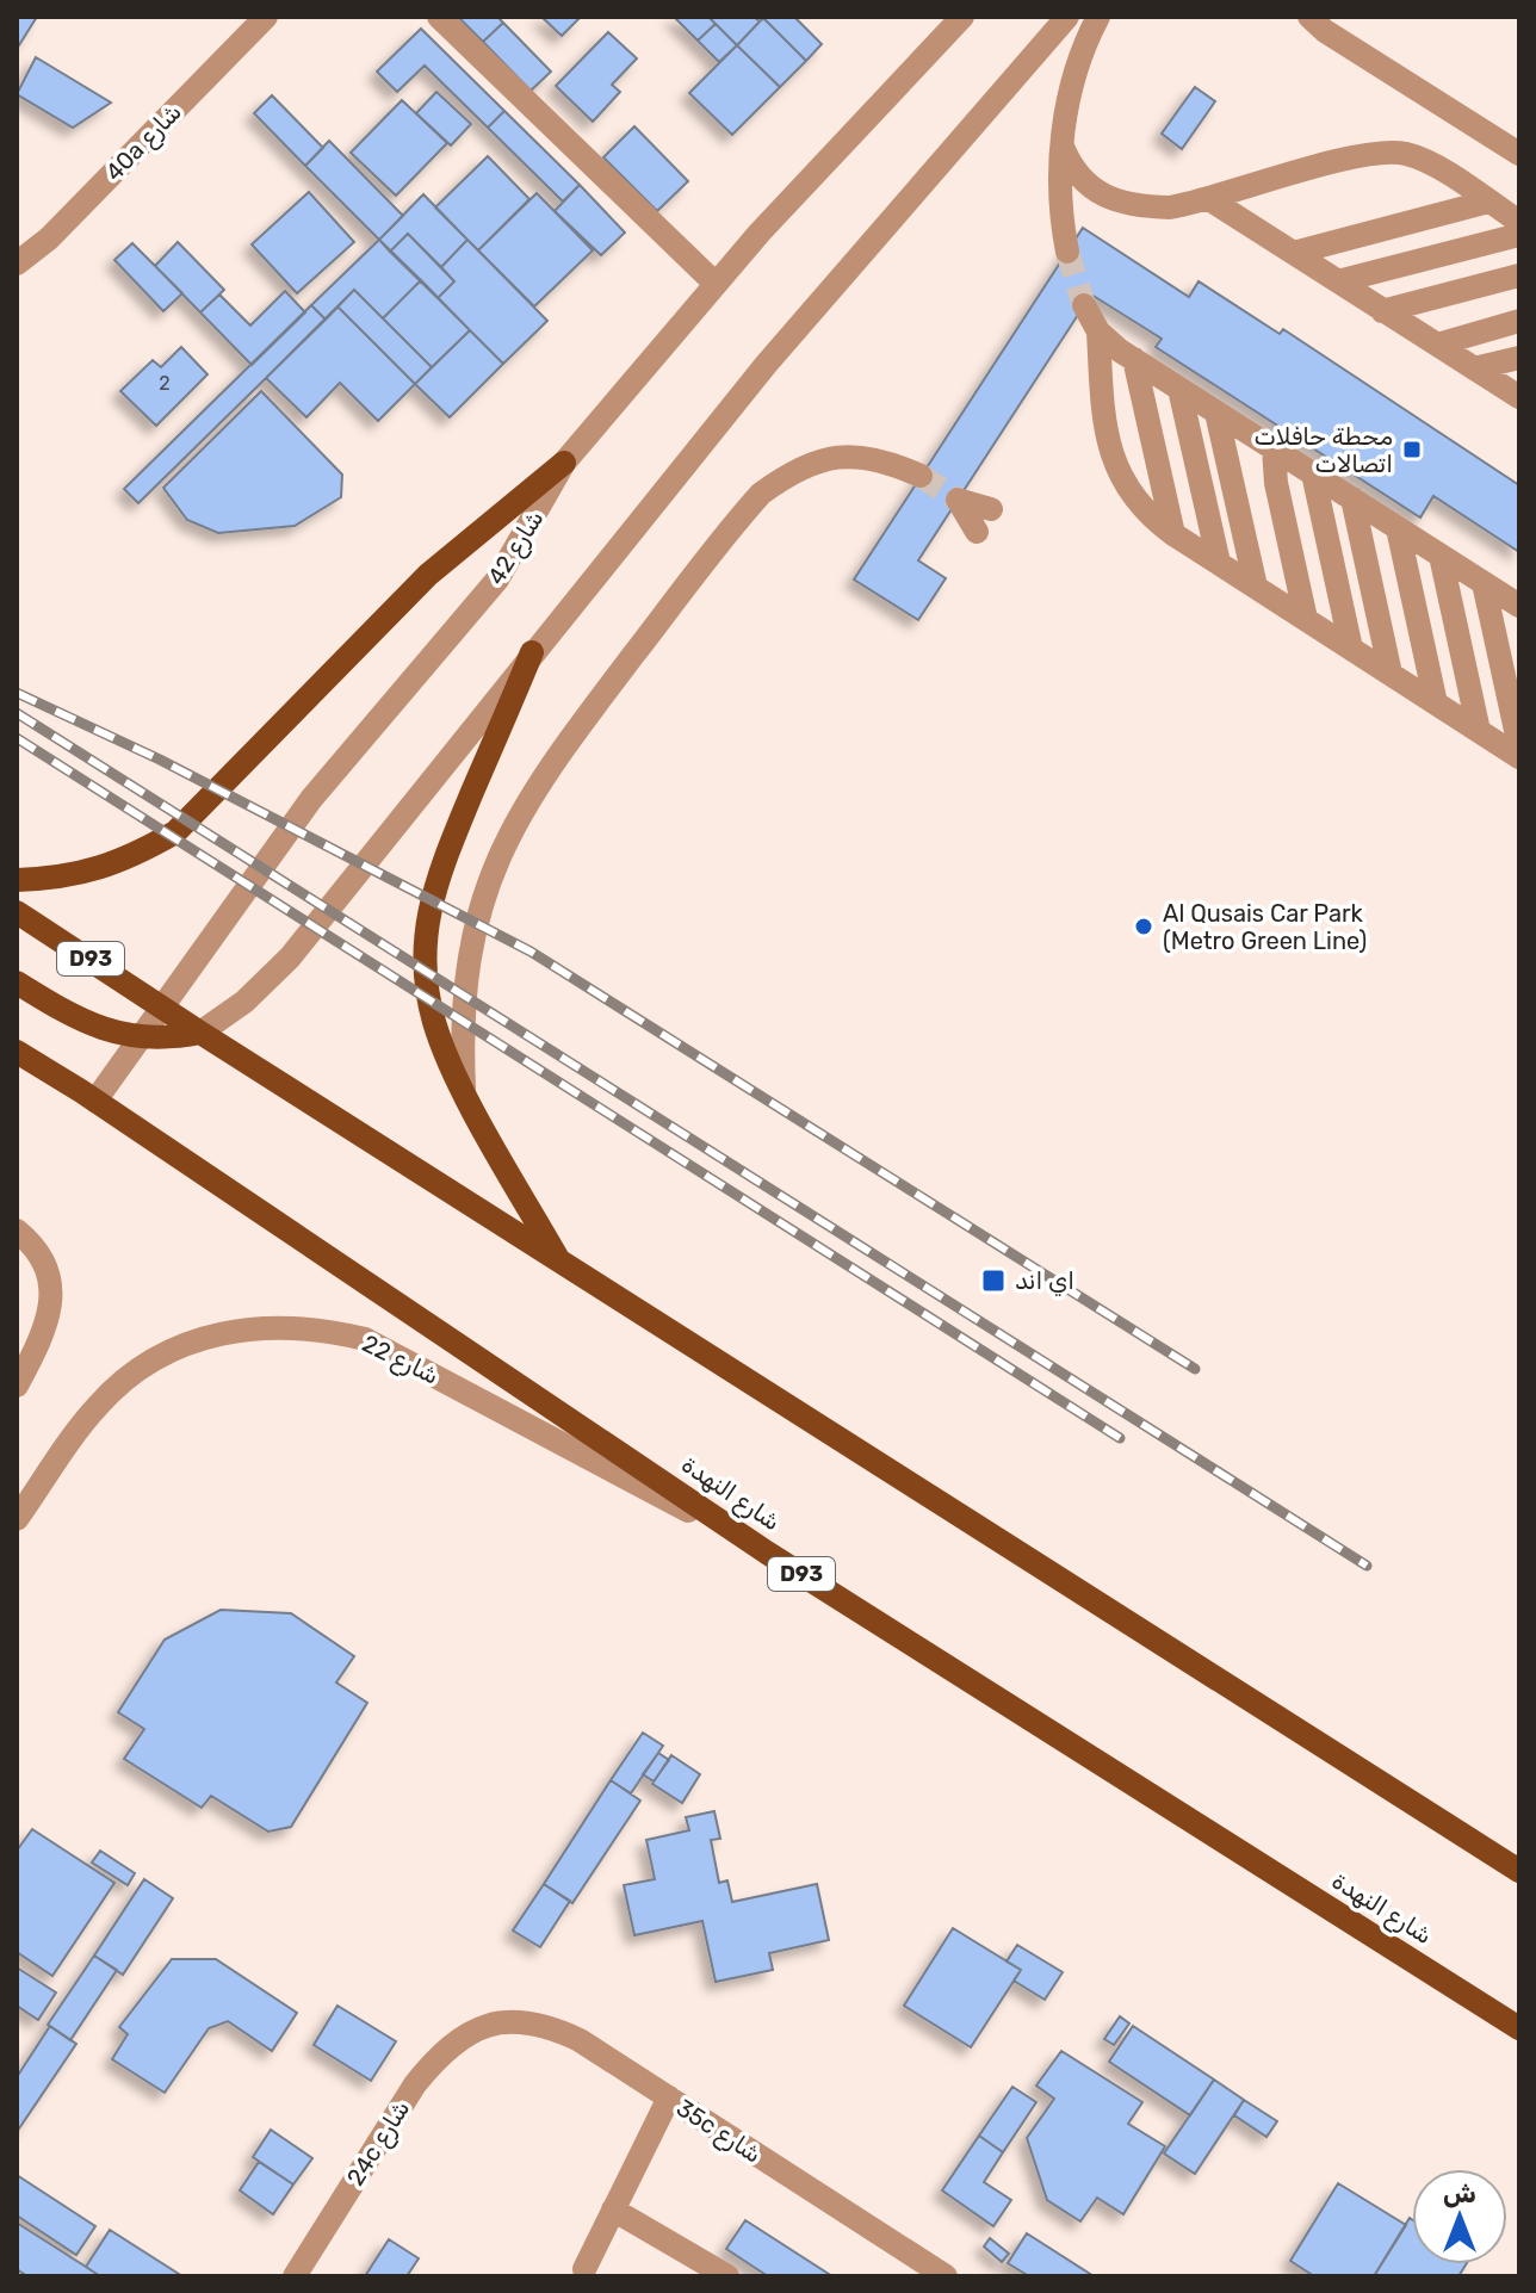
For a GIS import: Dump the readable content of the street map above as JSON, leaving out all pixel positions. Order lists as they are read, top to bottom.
{
  "streets": {
    "main road": ["D93", "شارع النهدة"],
    "street": [
      "40a شارع",
      "شارع 42",
      "شارع 22",
      "35c شارع",
      "24c شارع"
    ]
  },
  "crossings": [
    ["شارع 42", "D93"],
    ["شارع 42", "شارع النهدة"],
    ["شارع 22", "شارع النهدة"],
    ["35c شارع", "24c شارع"]
  ],
  "places": {
    "transit": ["محطة حافلات اتصالات", "اي اند"],
    "other": ["Al Qusais Car Park (Metro Green Line)"]
  },
  "house_numbers": ["2"],
  "north": "top"
}
